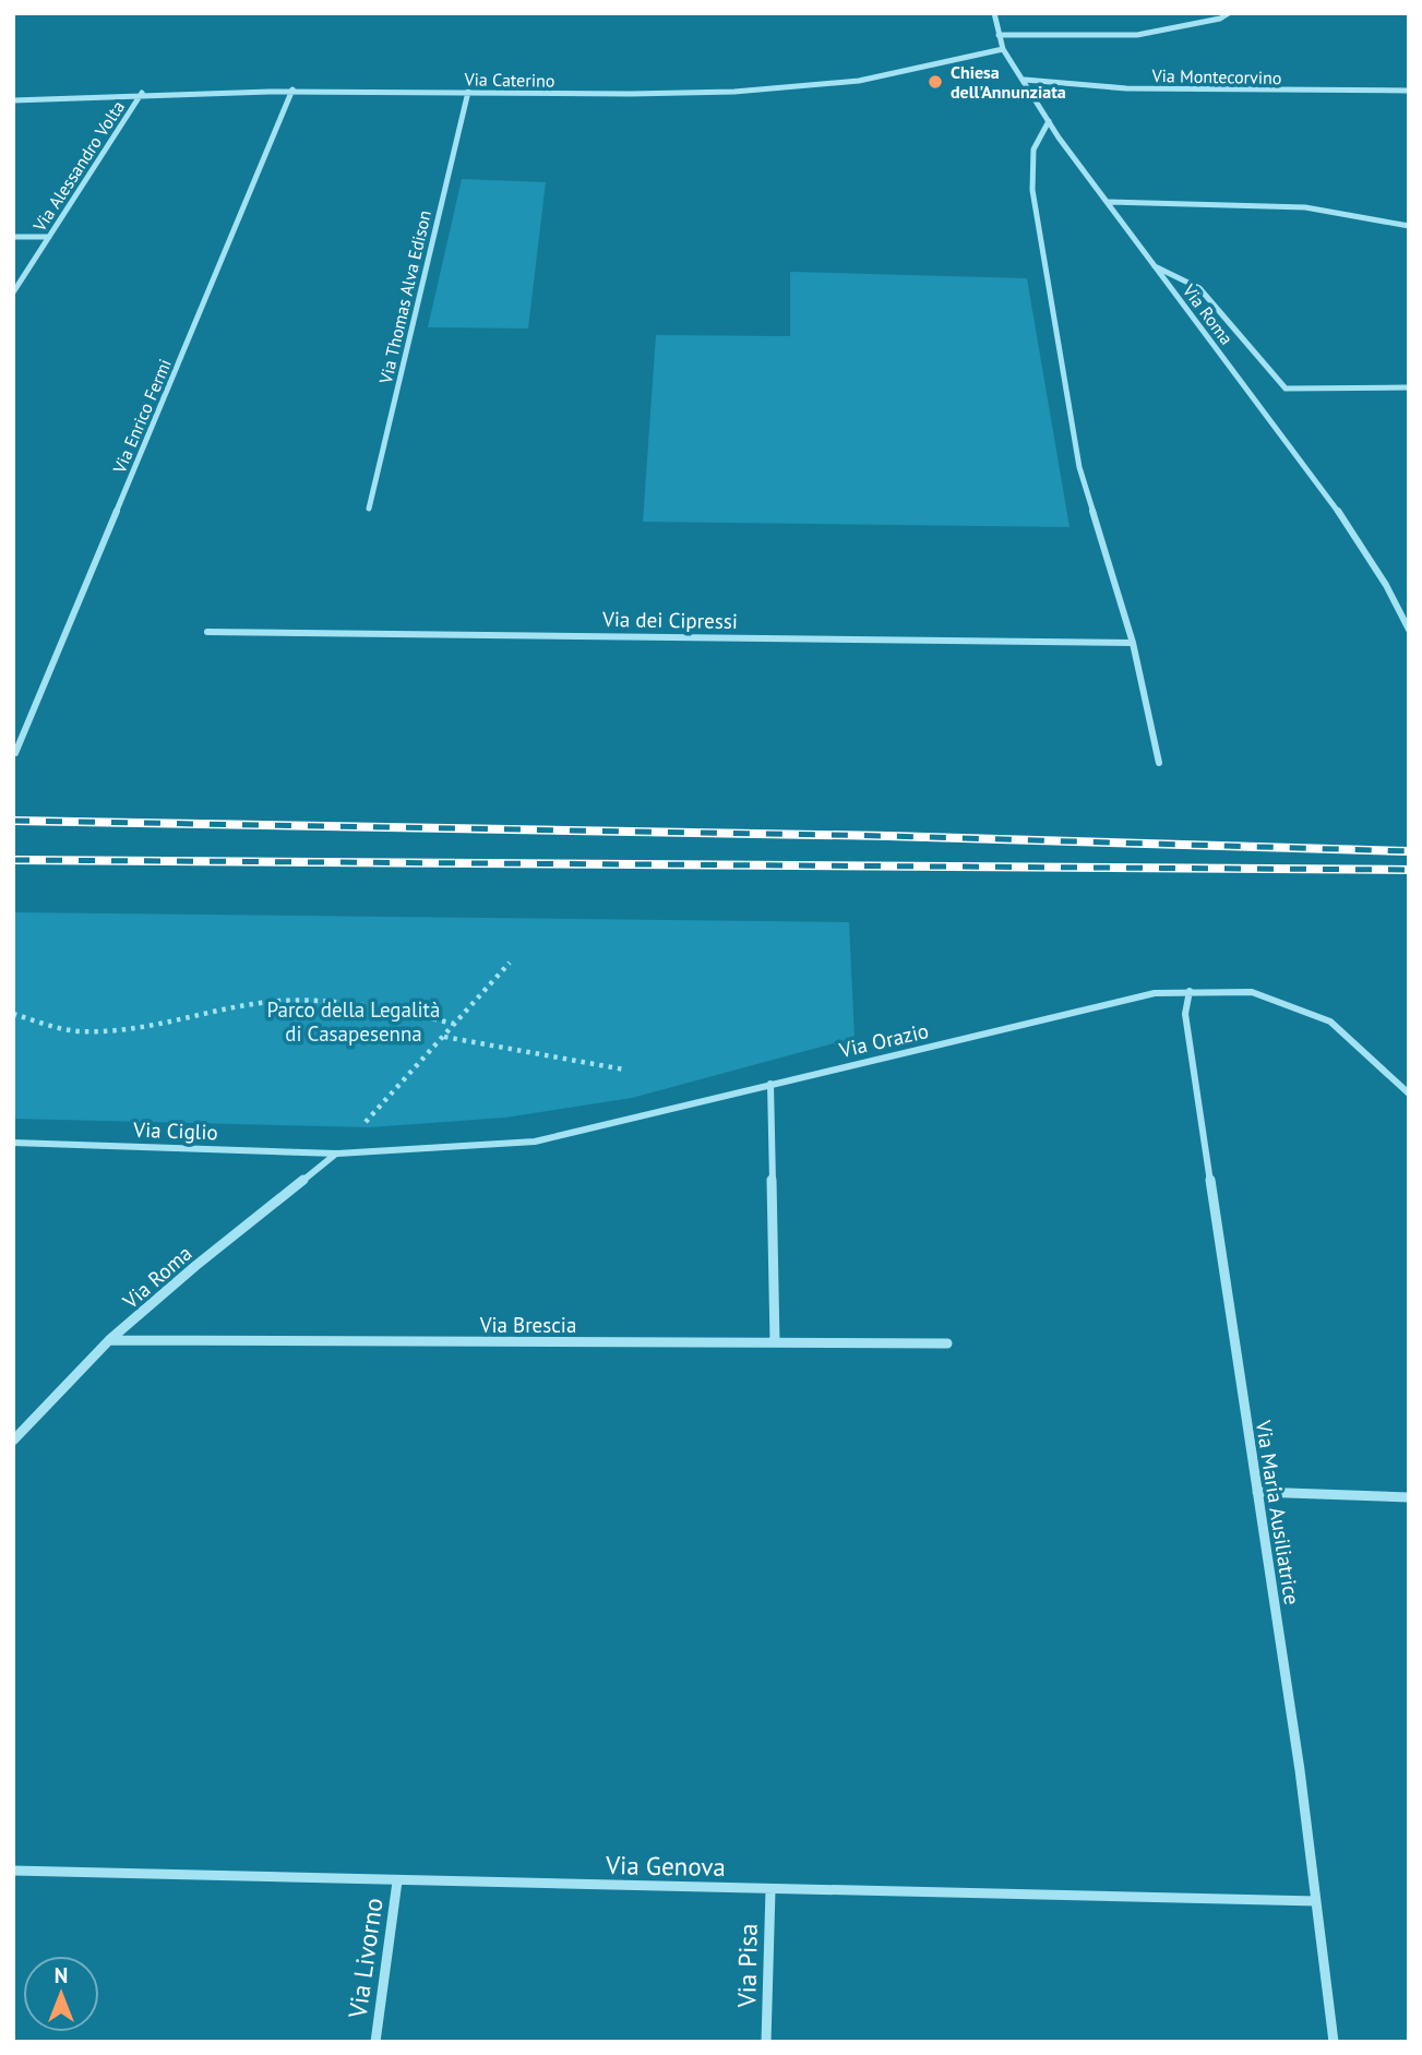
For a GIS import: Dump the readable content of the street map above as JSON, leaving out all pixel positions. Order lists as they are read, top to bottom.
{
  "streets": {
    "street": [
      "Via Montecorvino",
      "Via Caterino",
      "Via Alessandro Volta",
      "Via Thomas Alva Edison",
      "Via Roma",
      "Via Enrico Fermi",
      "Via dei Cipressi",
      "Via Orazio",
      "Via Ciglio",
      "Via Brescia",
      "Via Maria Ausiliatrice",
      "Via Genova",
      "Via Livorno",
      "Via Pisa"
    ]
  },
  "crossings": [
    ["Via Montecorvino", "Via Roma"],
    ["Via Caterino", "Via Alessandro Volta"],
    ["Via Caterino", "Via Thomas Alva Edison"],
    ["Via Caterino", "Via Roma"],
    ["Via Caterino", "Via Enrico Fermi"],
    ["Via Roma", "Via Orazio"],
    ["Via Roma", "Via Ciglio"],
    ["Via Roma", "Via Brescia"],
    ["Via Orazio", "Via Ciglio"],
    ["Via Orazio", "Via Maria Ausiliatrice"],
    ["Via Maria Ausiliatrice", "Via Genova"],
    ["Via Genova", "Via Livorno"],
    ["Via Genova", "Via Pisa"]
  ],
  "parks": ["Parco della Legalità di Casapesenna"],
  "places": ["Chiesa dell'Annunziata"],
  "north": "top"
}
